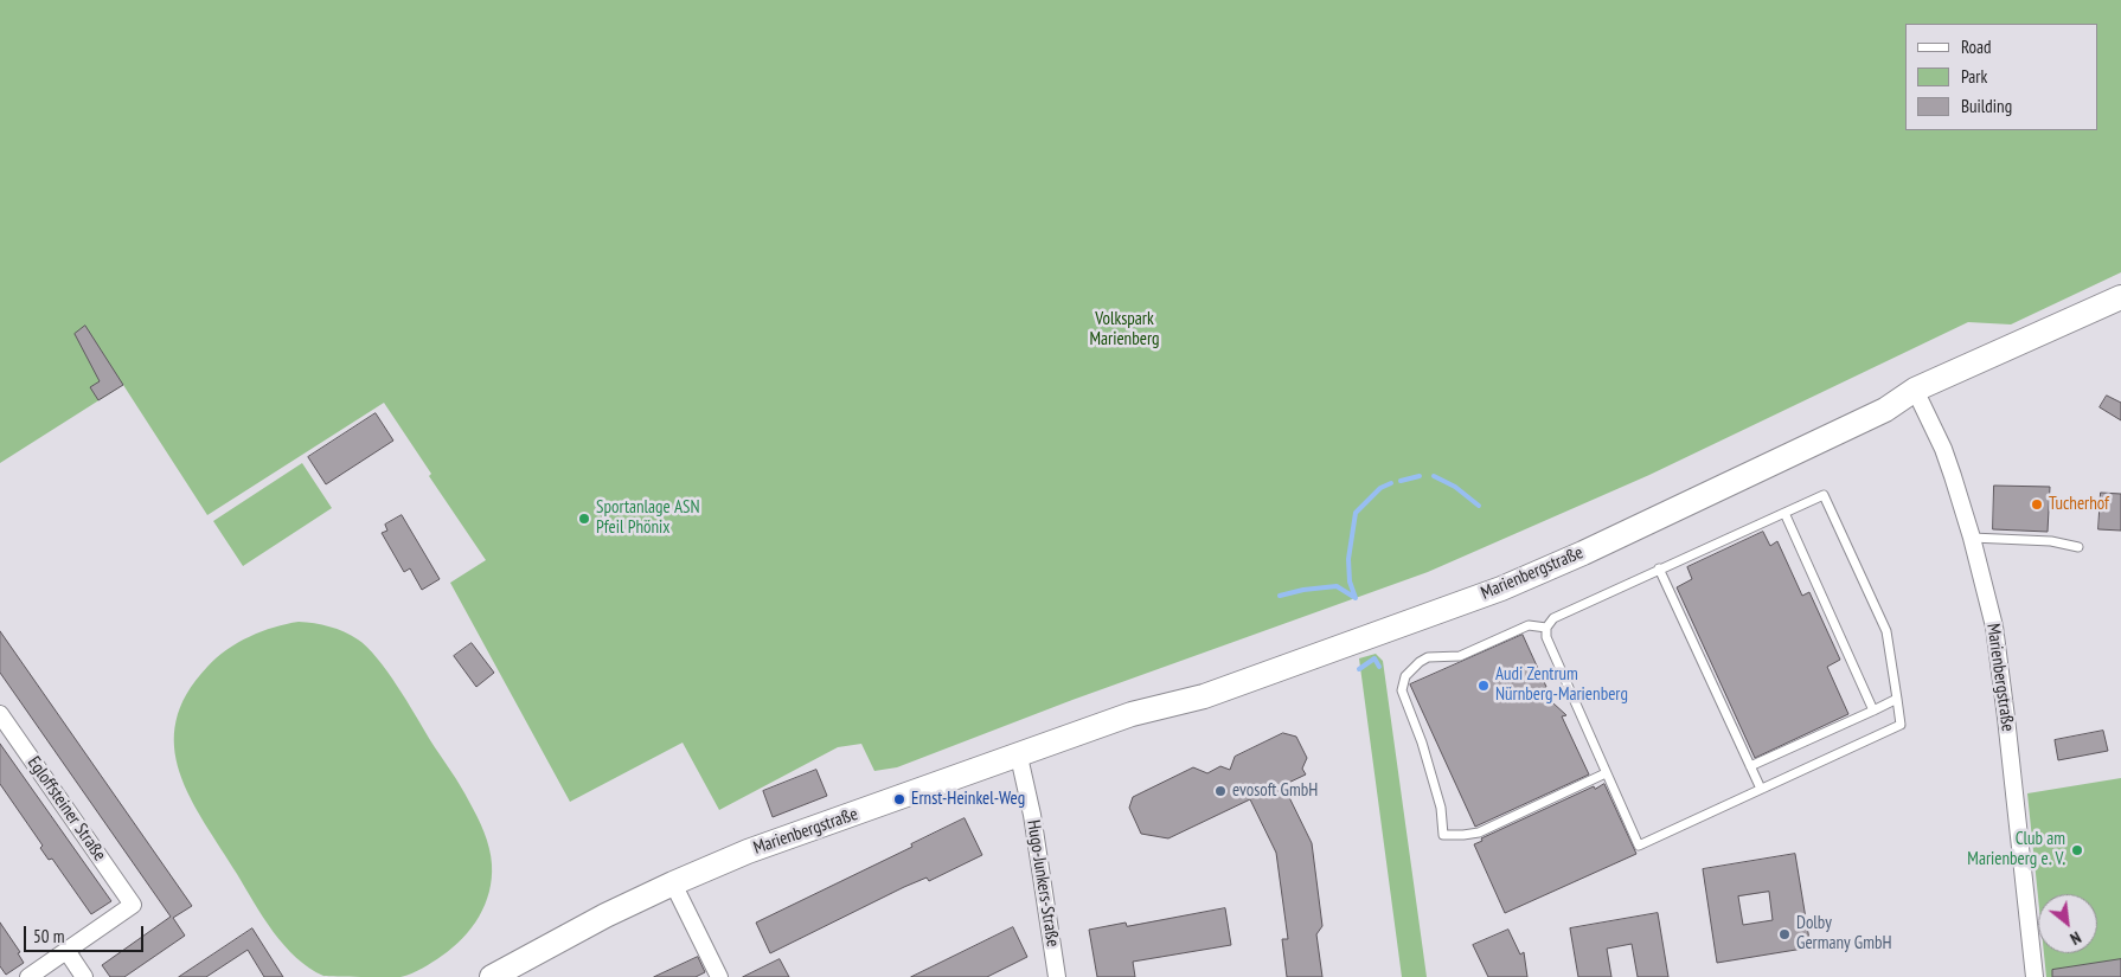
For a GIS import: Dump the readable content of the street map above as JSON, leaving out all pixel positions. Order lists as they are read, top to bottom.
{
  "streets": {
    "main road": ["Marienbergstraße"],
    "street": ["Egloffsteiner Straße", "Hugo-Junkers-Straße"]
  },
  "crossings": [
    ["Marienbergstraße", "Hugo-Junkers-Straße"]
  ],
  "parks": ["Volkspark Marienberg"],
  "places": [
    "Tucherhof",
    "Sportanlage ASN Pfeil Phönix",
    "Audi Zentrum Nürnberg-Marienberg",
    "evosoft GmbH",
    "Ernst-Heinkel-Weg",
    "Club am Marienberg e. V.",
    "Dolby Germany GmbH"
  ],
  "legend": ["Road", "Park", "Building"],
  "scale_bar": "50 m",
  "north": "bottom right"
}
